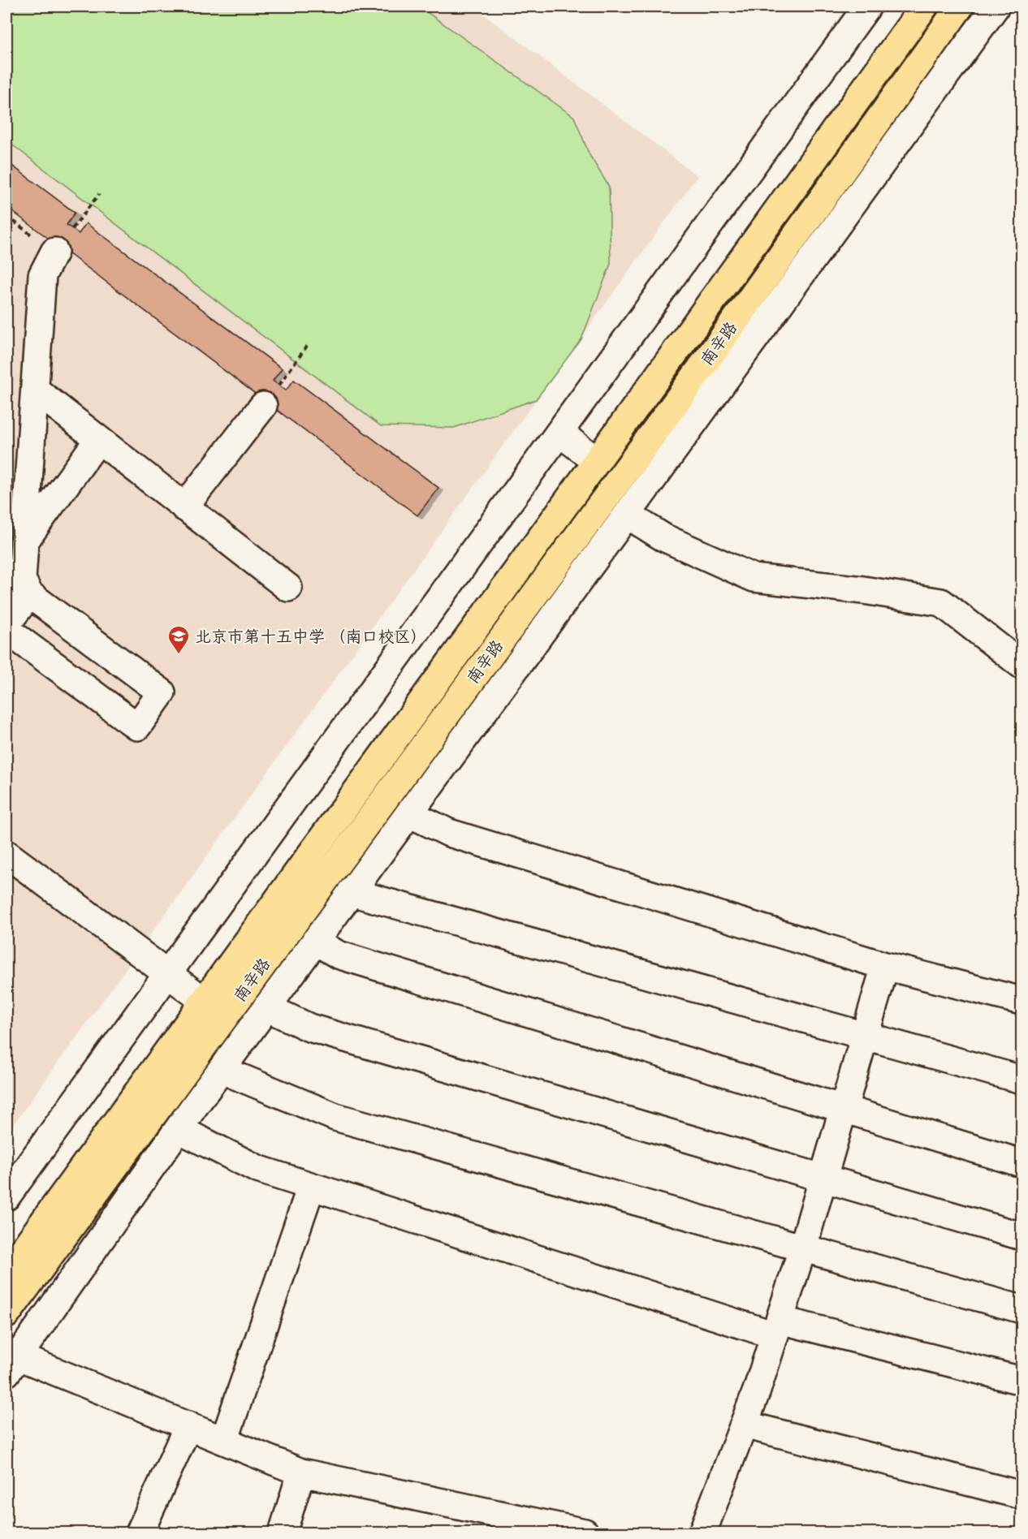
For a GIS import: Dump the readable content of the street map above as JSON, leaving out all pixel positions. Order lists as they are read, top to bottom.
{
  "streets": {
    "main road": ["南辛路"]
  },
  "places": {
    "school or university": ["北京市第十五中学 （南口校区）"]
  }
}
